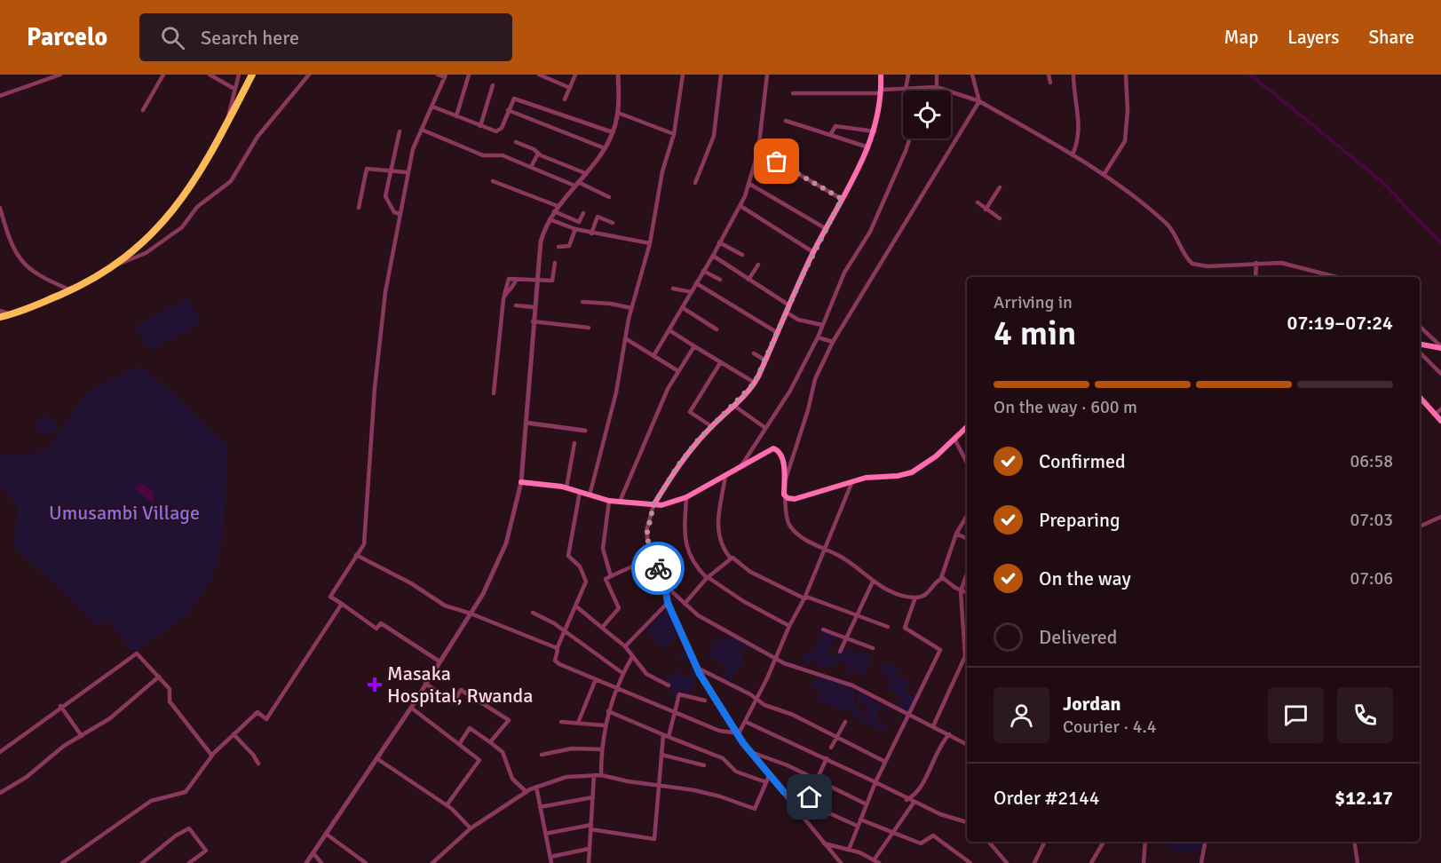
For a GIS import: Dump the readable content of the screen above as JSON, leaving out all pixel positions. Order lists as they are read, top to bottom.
{
  "parks": ["Umusambi Village"],
  "places": {
    "health": ["Masaka Hospital, Rwanda"]
  },
  "page": {
    "header": "Parcelo",
    "search": "Search here",
    "nav": ["Map", "Layers", "Share"],
    "heading": ["4 min", "Arriving in", "07:19–07:24"],
    "panel": [
      "Jordan",
      "Courier · 4.4",
      "Order #2144",
      "$12.17"
    ],
    "bar": "On the way · 600 m",
    "list": [
      ["Confirmed", "06:58"],
      ["Preparing", "07:03"],
      ["On the way", "07:06"],
      "Delivered"
    ]
  }
}
